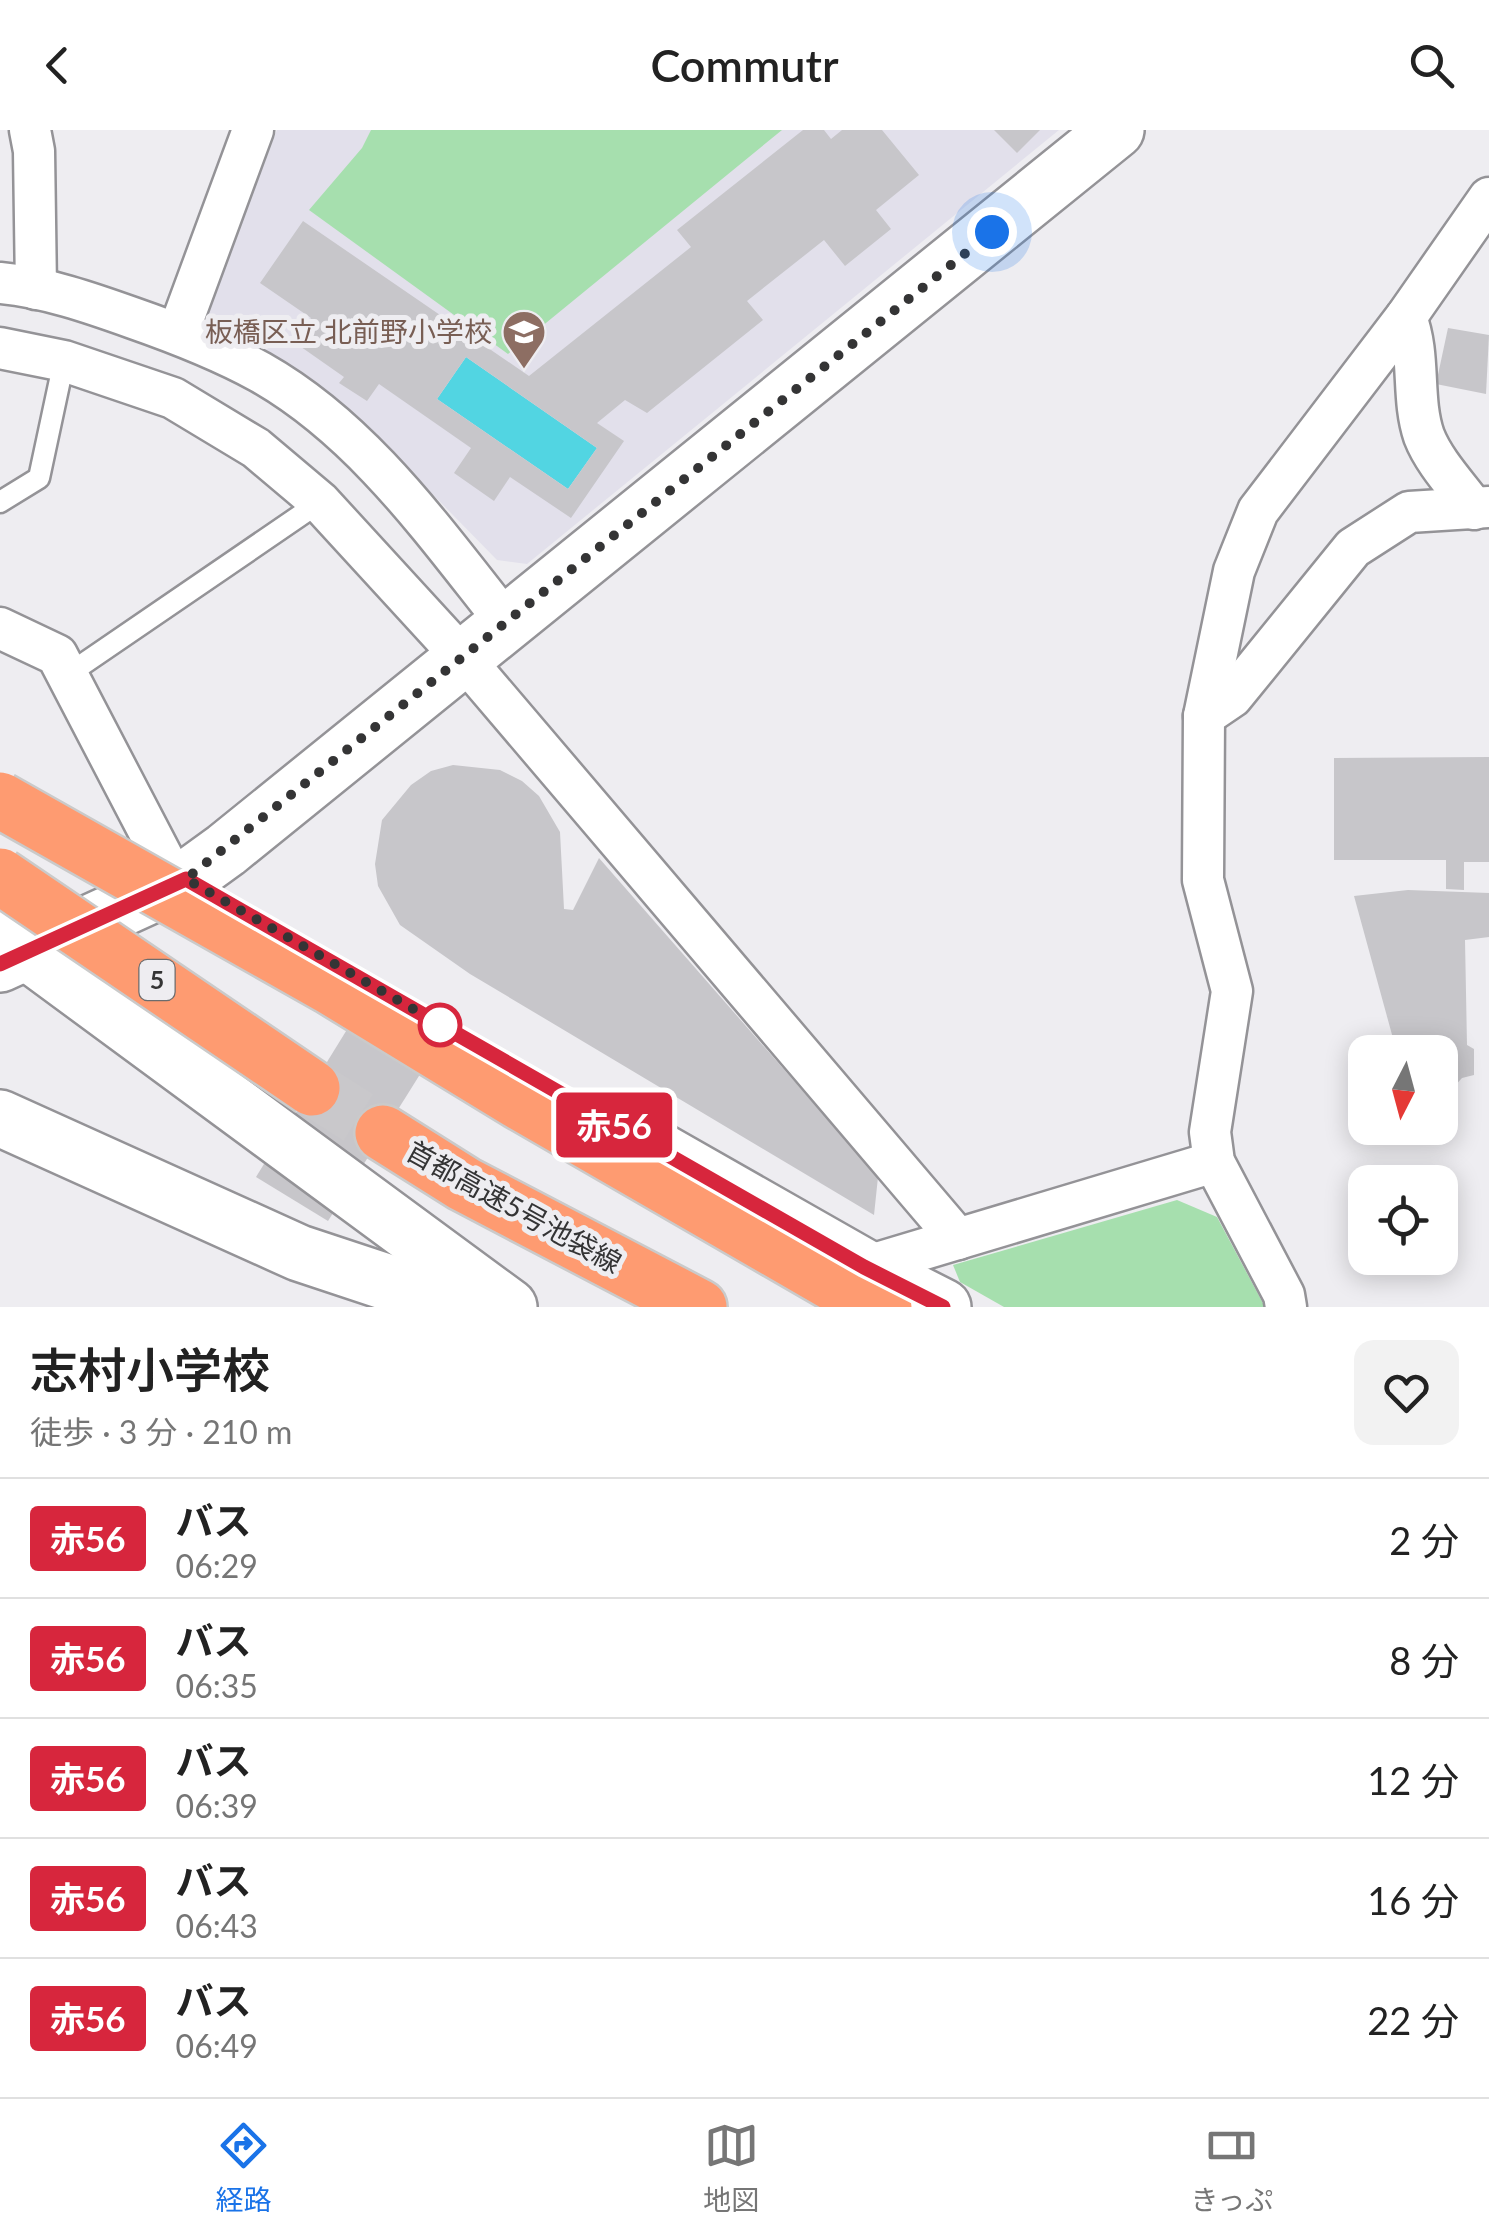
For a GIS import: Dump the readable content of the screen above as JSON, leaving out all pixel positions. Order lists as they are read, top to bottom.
{
  "streets": {
    "highway": ["5", "首都高速5号池袋線"]
  },
  "places": {
    "school or university": ["板橋区立 北前野小学校"]
  },
  "lines": ["bus line 赤56"],
  "north": "bottom",
  "page": {
    "header": "Commutr",
    "on_map": "赤56",
    "heading": ["志村小学校", "徒歩 · 3 分 · 210 m"],
    "list": [
      {
        "mark": "赤56",
        "name": "バス",
        "note": "06:29",
        "value": "2 分"
      },
      {
        "mark": "赤56",
        "name": "バス",
        "note": "06:35",
        "value": "8 分"
      },
      {
        "mark": "赤56",
        "name": "バス",
        "note": "06:39",
        "value": "12 分"
      },
      {
        "mark": "赤56",
        "name": "バス",
        "note": "06:43",
        "value": "16 分"
      },
      {
        "mark": "赤56",
        "name": "バス",
        "note": "06:49",
        "value": "22 分"
      }
    ],
    "tabs": ["経路", "地図", "きっぷ"]
  }
}
